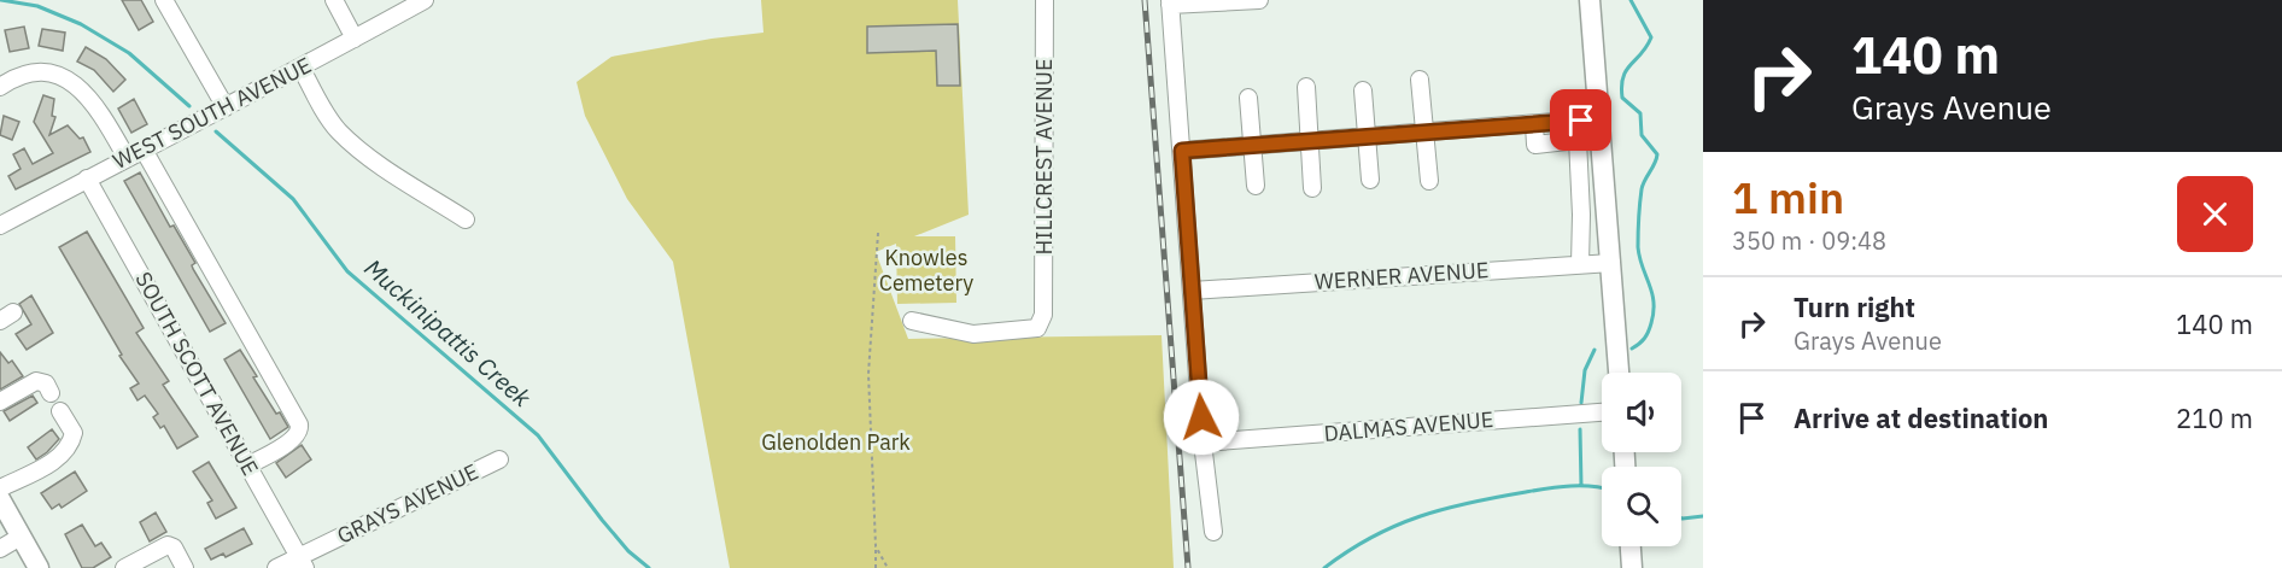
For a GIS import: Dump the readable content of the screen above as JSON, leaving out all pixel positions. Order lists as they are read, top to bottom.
{
  "streets": {
    "street": [
      "WEST SOUTH AVENUE",
      "HILLCREST AVENUE",
      "WERNER AVENUE",
      "SOUTH SCOTT AVENUE",
      "DALMAS AVENUE",
      "GRAYS AVENUE"
    ]
  },
  "crossings": [
    ["WEST SOUTH AVENUE", "SOUTH SCOTT AVENUE"],
    ["SOUTH SCOTT AVENUE", "GRAYS AVENUE"]
  ],
  "water": ["Muckinipattis Creek"],
  "parks": ["Knowles Cemetery", "Glenolden Park"],
  "page": {
    "turn": ["140 m", "Grays Avenue"],
    "heading": ["1 min", "350 m · 09:48"],
    "list": [
      {
        "name": "Turn right",
        "note": "Grays Avenue",
        "value": "140 m"
      },
      {
        "name": "Arrive at destination",
        "value": "210 m"
      }
    ]
  }
}
